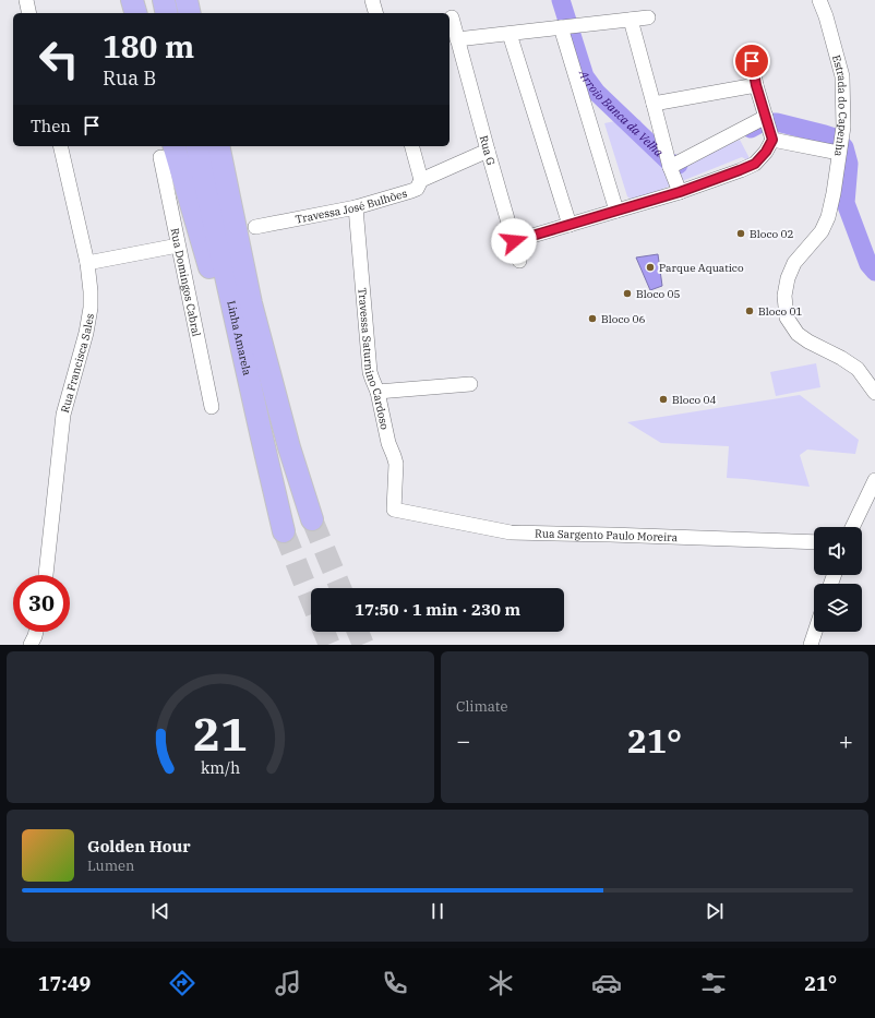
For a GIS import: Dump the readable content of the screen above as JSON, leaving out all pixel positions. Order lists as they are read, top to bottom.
{
  "streets": {
    "highway": ["Linha Amarela"],
    "street": [
      "Estrada do Capenha",
      "Rua G",
      "Travessa José Bulhões",
      "Rua Domingos Cabral",
      "Travessa Saturnino Cardoso",
      "Rua Francisca Sales",
      "Rua Sargento Paulo Moreira"
    ]
  },
  "crossings": [
    ["Rua G", "Travessa José Bulhões"],
    ["Travessa José Bulhões", "Travessa Saturnino Cardoso"],
    ["Travessa Saturnino Cardoso", "Rua Sargento Paulo Moreira"]
  ],
  "water": ["Arroio Banca da Velha"],
  "places": [
    "Bloco 02",
    "Parque Aquatico",
    "Bloco 05",
    "Bloco 01",
    "Bloco 06",
    "Bloco 04"
  ],
  "page": {
    "turn": ["180 m", "Rua B"],
    "then": "Then",
    "limit": "30",
    "trip": "17:50 · 1 min · 230 m",
    "tile": "Climate",
    "heat": ["−", "21°", "+"],
    "song": ["Golden Hour", "Lumen"],
    "tabs": ["17:49", "21°"],
    "gauge": ["21", "km/h"]
  }
}
